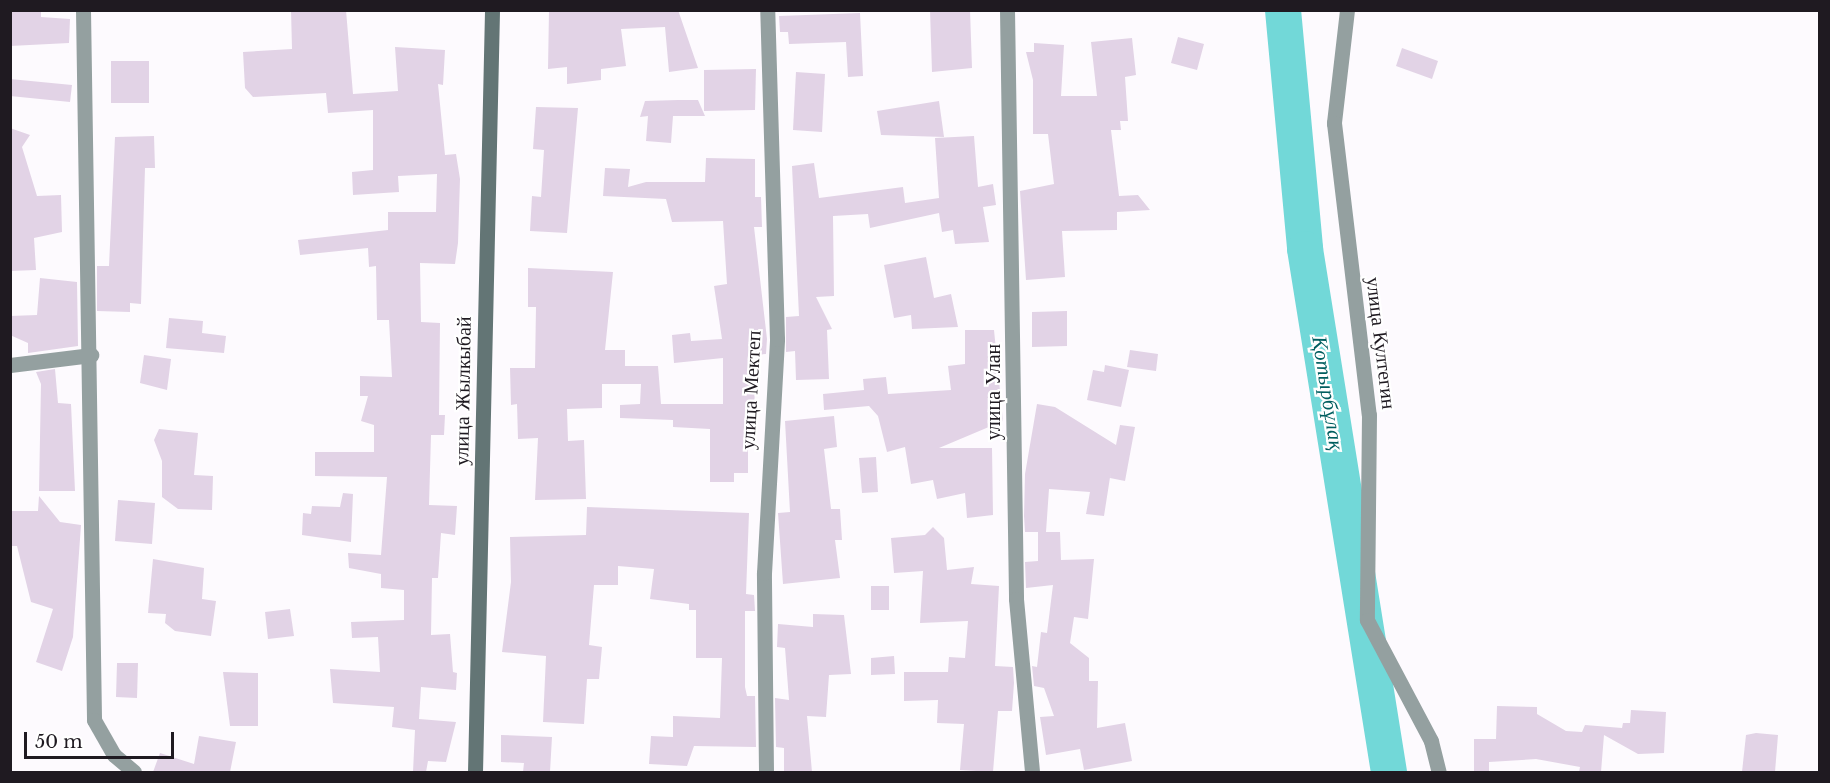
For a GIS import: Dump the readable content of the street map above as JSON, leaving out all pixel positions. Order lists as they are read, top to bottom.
{
  "streets": {
    "street": [
      "улица Култегин",
      "улица Мектеп",
      "улица Жылкыбай",
      "улица Улан"
    ]
  },
  "water": ["Қотырбұлақ"],
  "scale_bar": "50 m"
}
